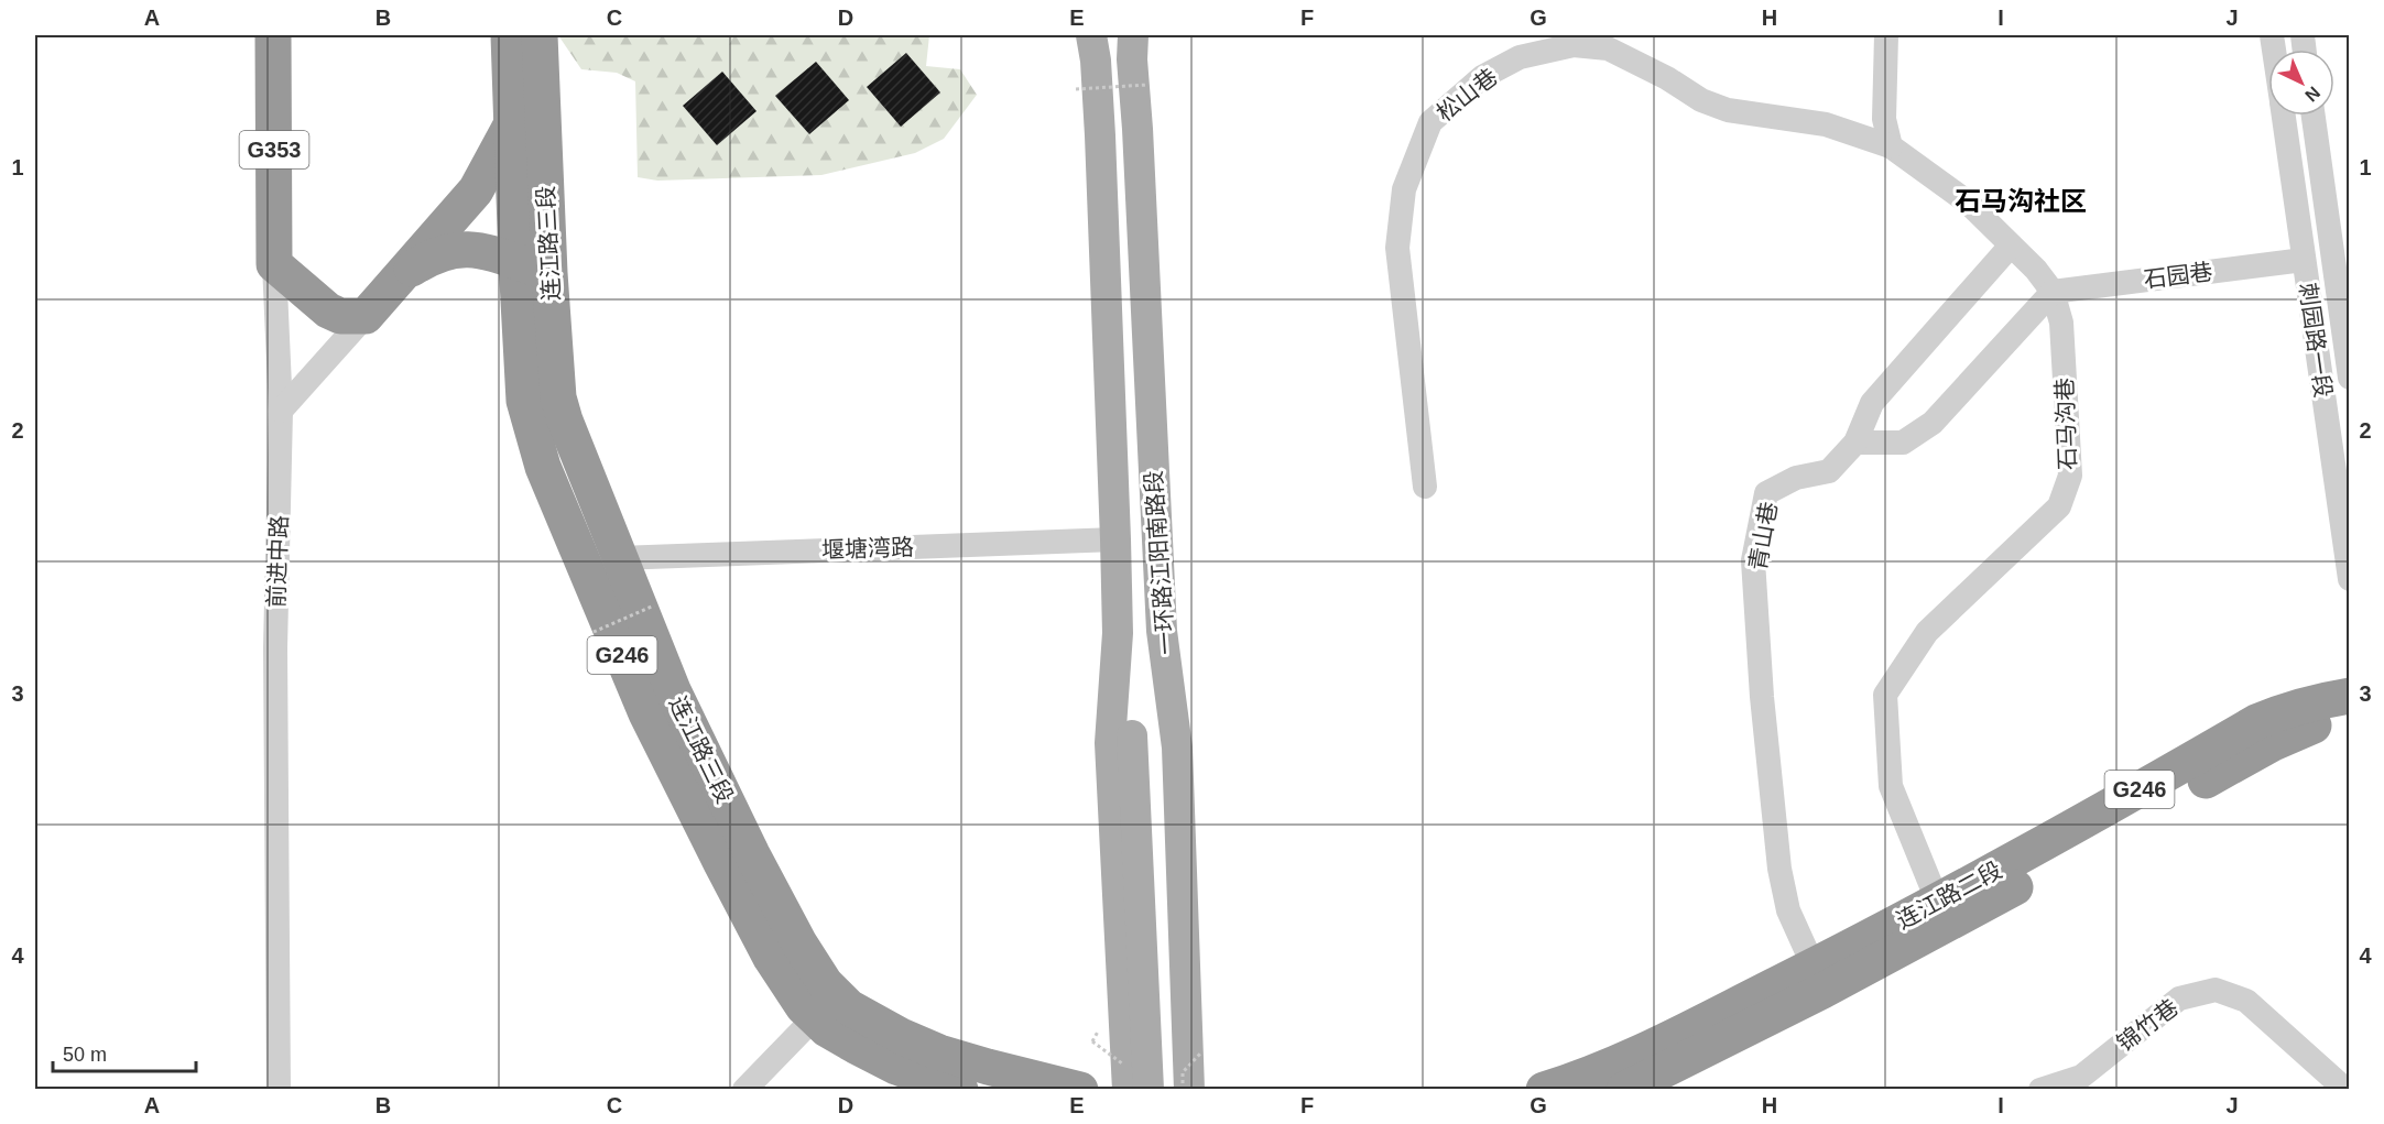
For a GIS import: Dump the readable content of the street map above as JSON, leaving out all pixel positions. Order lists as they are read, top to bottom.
{
  "streets": {
    "highway": [
      "G353",
      "连江路三段",
      "前进中路",
      "G246",
      "连江路二段"
    ],
    "main road": ["一环路江阳南路段"],
    "street": [
      "松山巷",
      "石园巷",
      "刺园路一段",
      "石马沟巷",
      "青山巷",
      "堰塘湾路",
      "锦竹巷"
    ]
  },
  "crossings": [
    ["松山巷", "石马沟巷"],
    ["连江路三段", "堰塘湾路"],
    ["石园巷", "刺园路一段"],
    ["石园巷", "石马沟巷"],
    ["石马沟巷", "青山巷"],
    ["石马沟巷", "连江路二段"],
    ["青山巷", "连江路二段"],
    ["堰塘湾路", "一环路江阳南路段"]
  ],
  "districts": ["石马沟社区"],
  "scale_bar": "50 m",
  "north": "bottom right",
  "grid": {
    "columns": [
      "A",
      "B",
      "C",
      "D",
      "E",
      "F",
      "G",
      "H",
      "I",
      "J"
    ],
    "rows": [
      "1",
      "2",
      "3",
      "4"
    ]
  }
}
